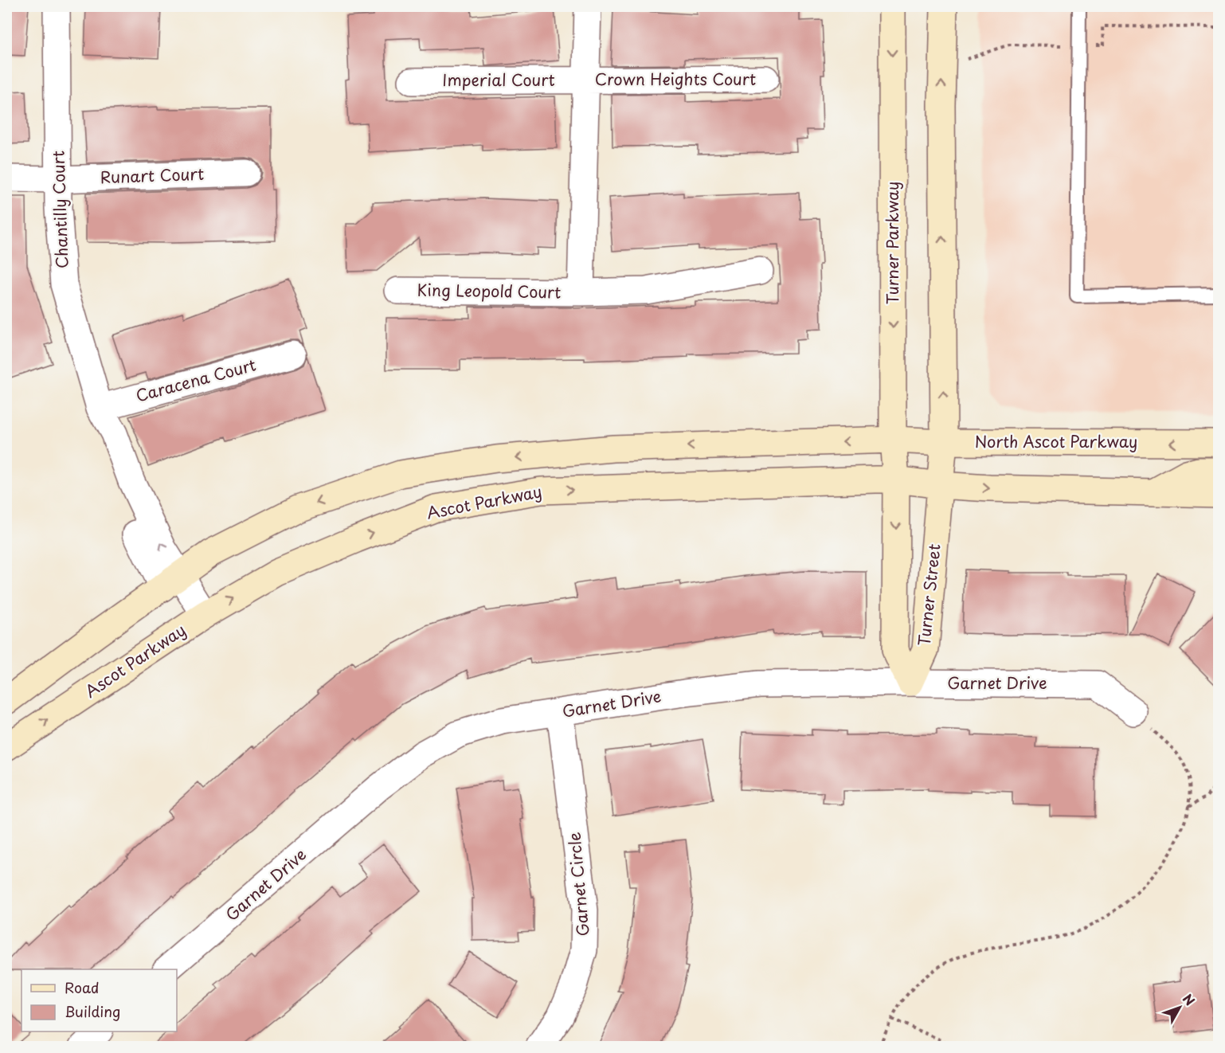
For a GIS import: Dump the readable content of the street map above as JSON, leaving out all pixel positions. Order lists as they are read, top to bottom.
{
  "streets": {
    "main road": [
      "Turner Parkway",
      "North Ascot Parkway",
      "Ascot Parkway",
      "Turner Street"
    ],
    "street": [
      "Crown Heights Court",
      "Imperial Court",
      "Runart Court",
      "Chantilly Court",
      "King Leopold Court",
      "Caracena Court",
      "Garnet Drive",
      "Garnet Circle"
    ]
  },
  "crossings": [
    ["Crown Heights Court", "Imperial Court"],
    ["Runart Court", "Chantilly Court"],
    ["Chantilly Court", "Caracena Court"],
    ["Chantilly Court", "Ascot Parkway"],
    ["Turner Parkway", "North Ascot Parkway"],
    ["Turner Parkway", "Ascot Parkway"],
    ["Turner Parkway", "Turner Street"],
    ["North Ascot Parkway", "Turner Street"],
    ["Ascot Parkway", "Turner Street"],
    ["Turner Street", "Garnet Drive"],
    ["Garnet Drive", "Garnet Circle"]
  ],
  "legend": ["Road", "Building"],
  "north": "top right"
}
